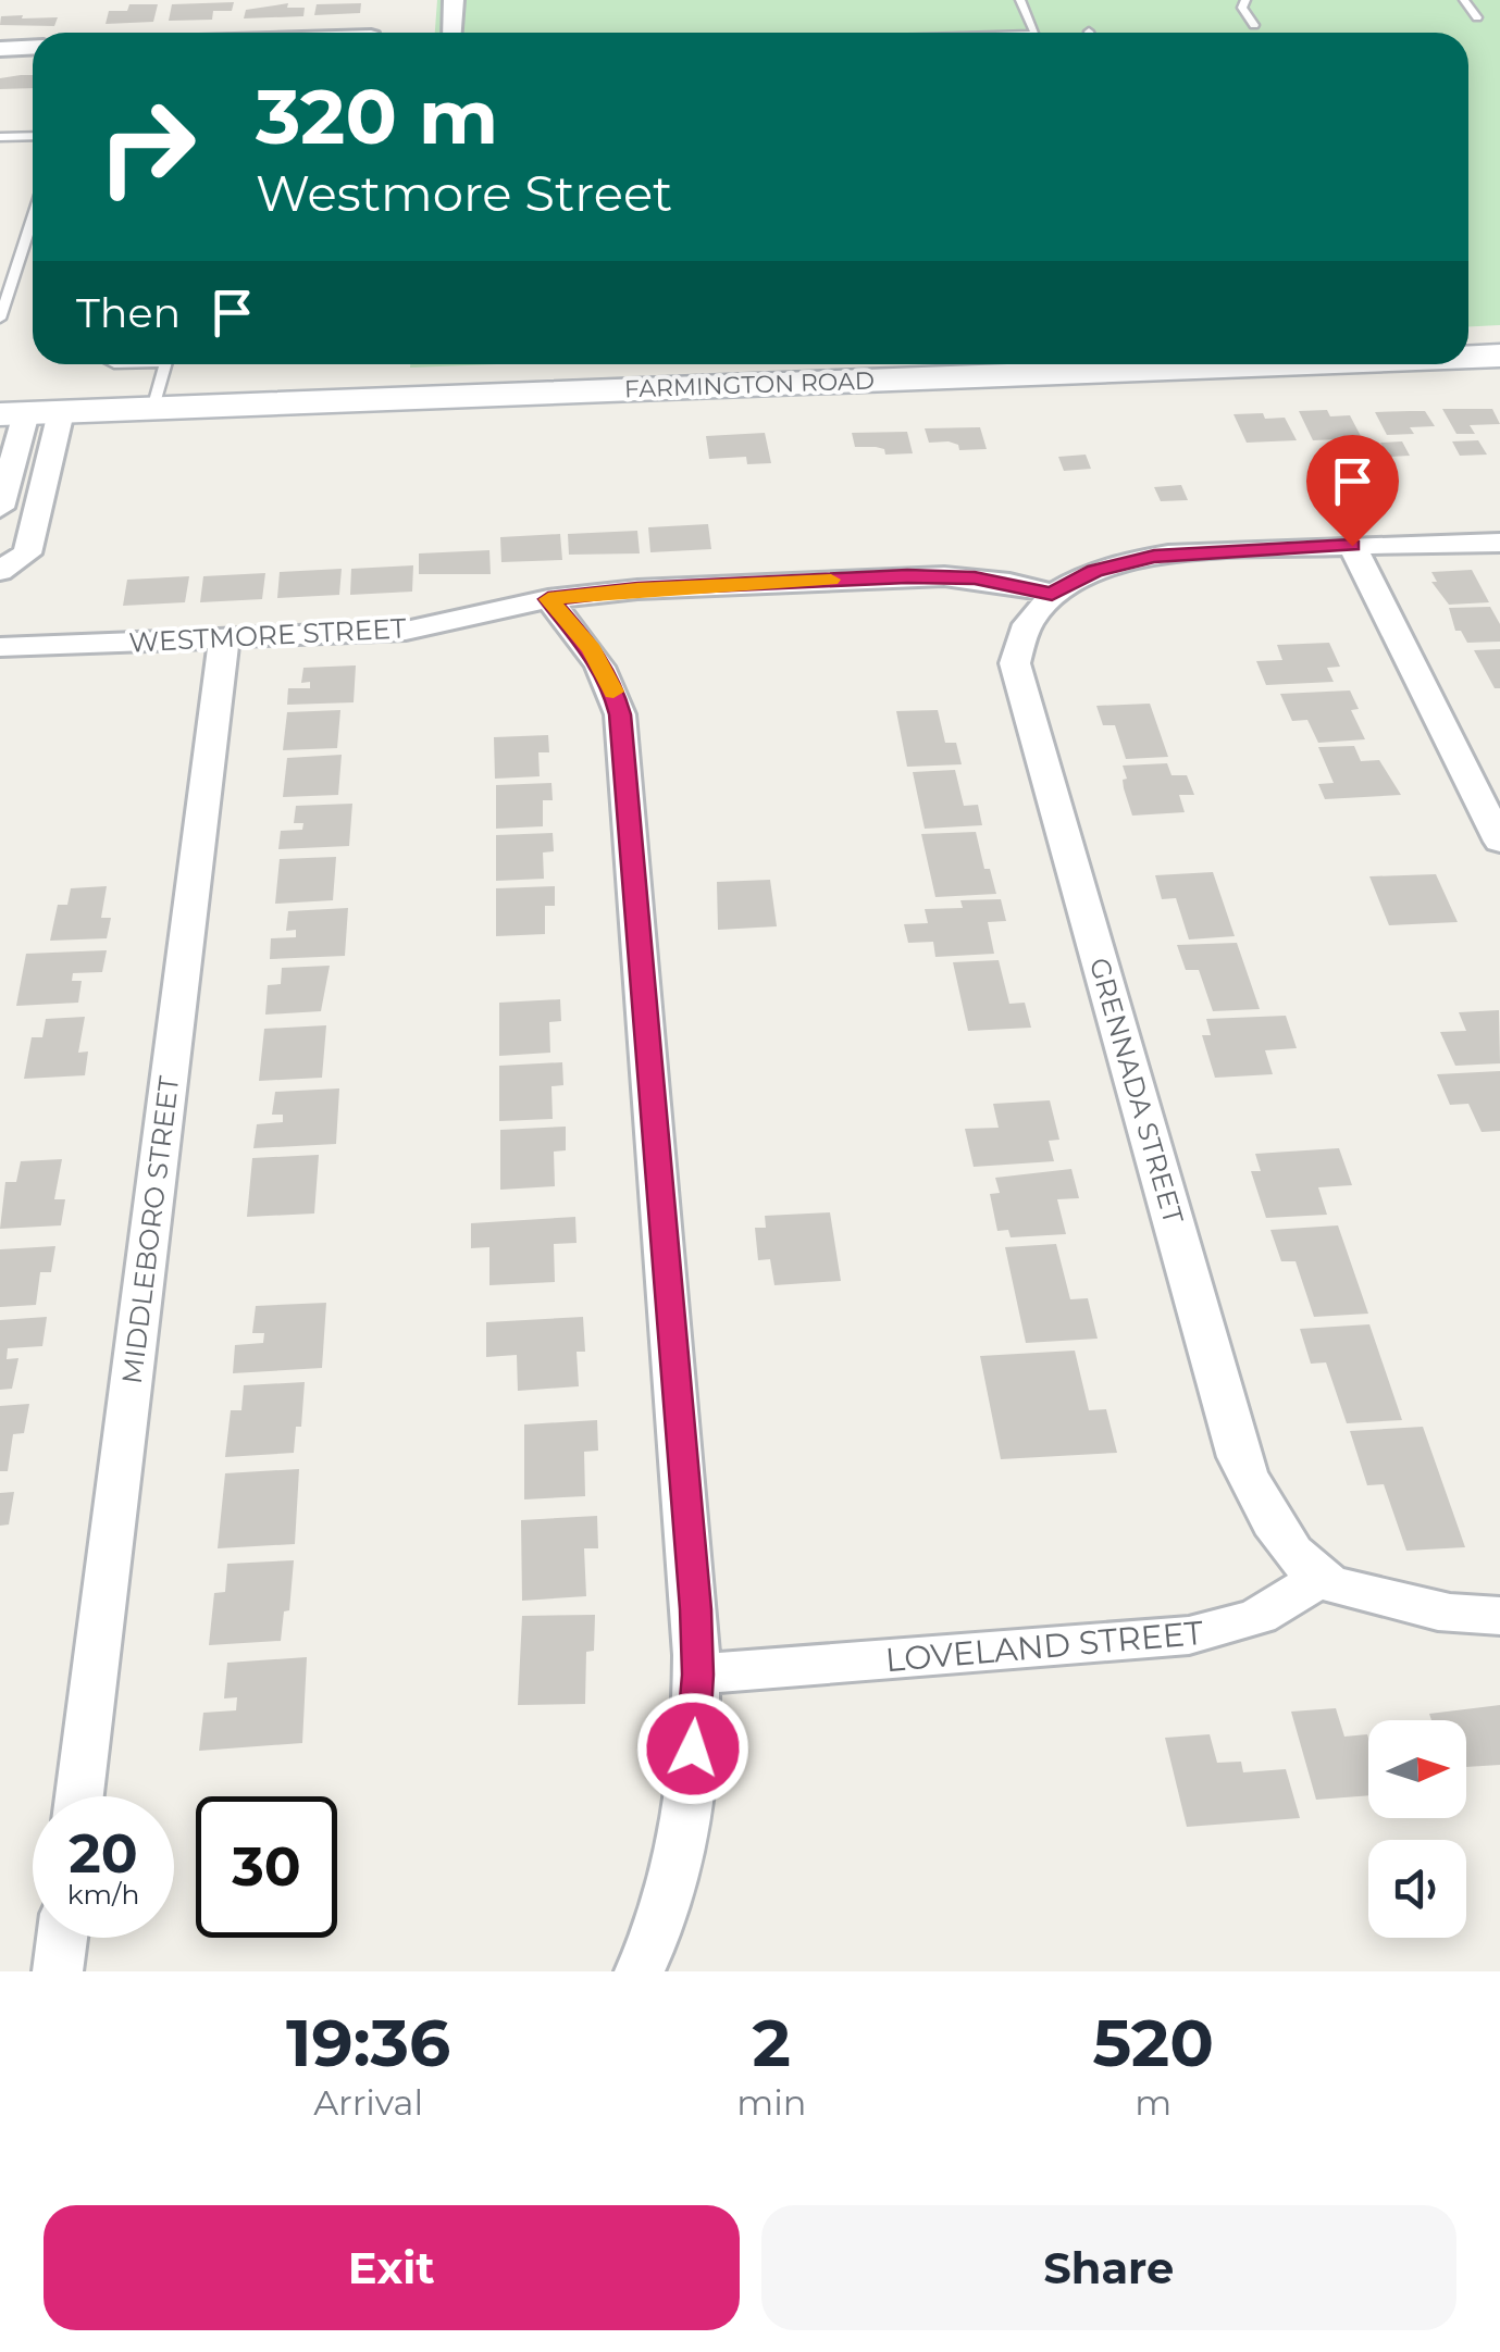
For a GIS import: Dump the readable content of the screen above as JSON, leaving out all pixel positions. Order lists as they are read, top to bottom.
{
  "streets": {
    "main road": ["FARMINGTON ROAD"],
    "street": [
      "WESTMORE STREET",
      "GRENNADA STREET",
      "MIDDLEBORO STREET",
      "LOVELAND STREET"
    ]
  },
  "crossings": [
    ["WESTMORE STREET", "GRENNADA STREET"],
    ["WESTMORE STREET", "MIDDLEBORO STREET"],
    ["GRENNADA STREET", "LOVELAND STREET"]
  ],
  "north": "right",
  "page": {
    "turn": ["320 m", "Westmore Street"],
    "then": "Then",
    "speed": "20 km/h",
    "limit": "30",
    "eta": [
      "19:36",
      "Arrival",
      "2",
      "min",
      "520",
      "m"
    ],
    "buttons": ["Exit", "Share"]
  }
}
